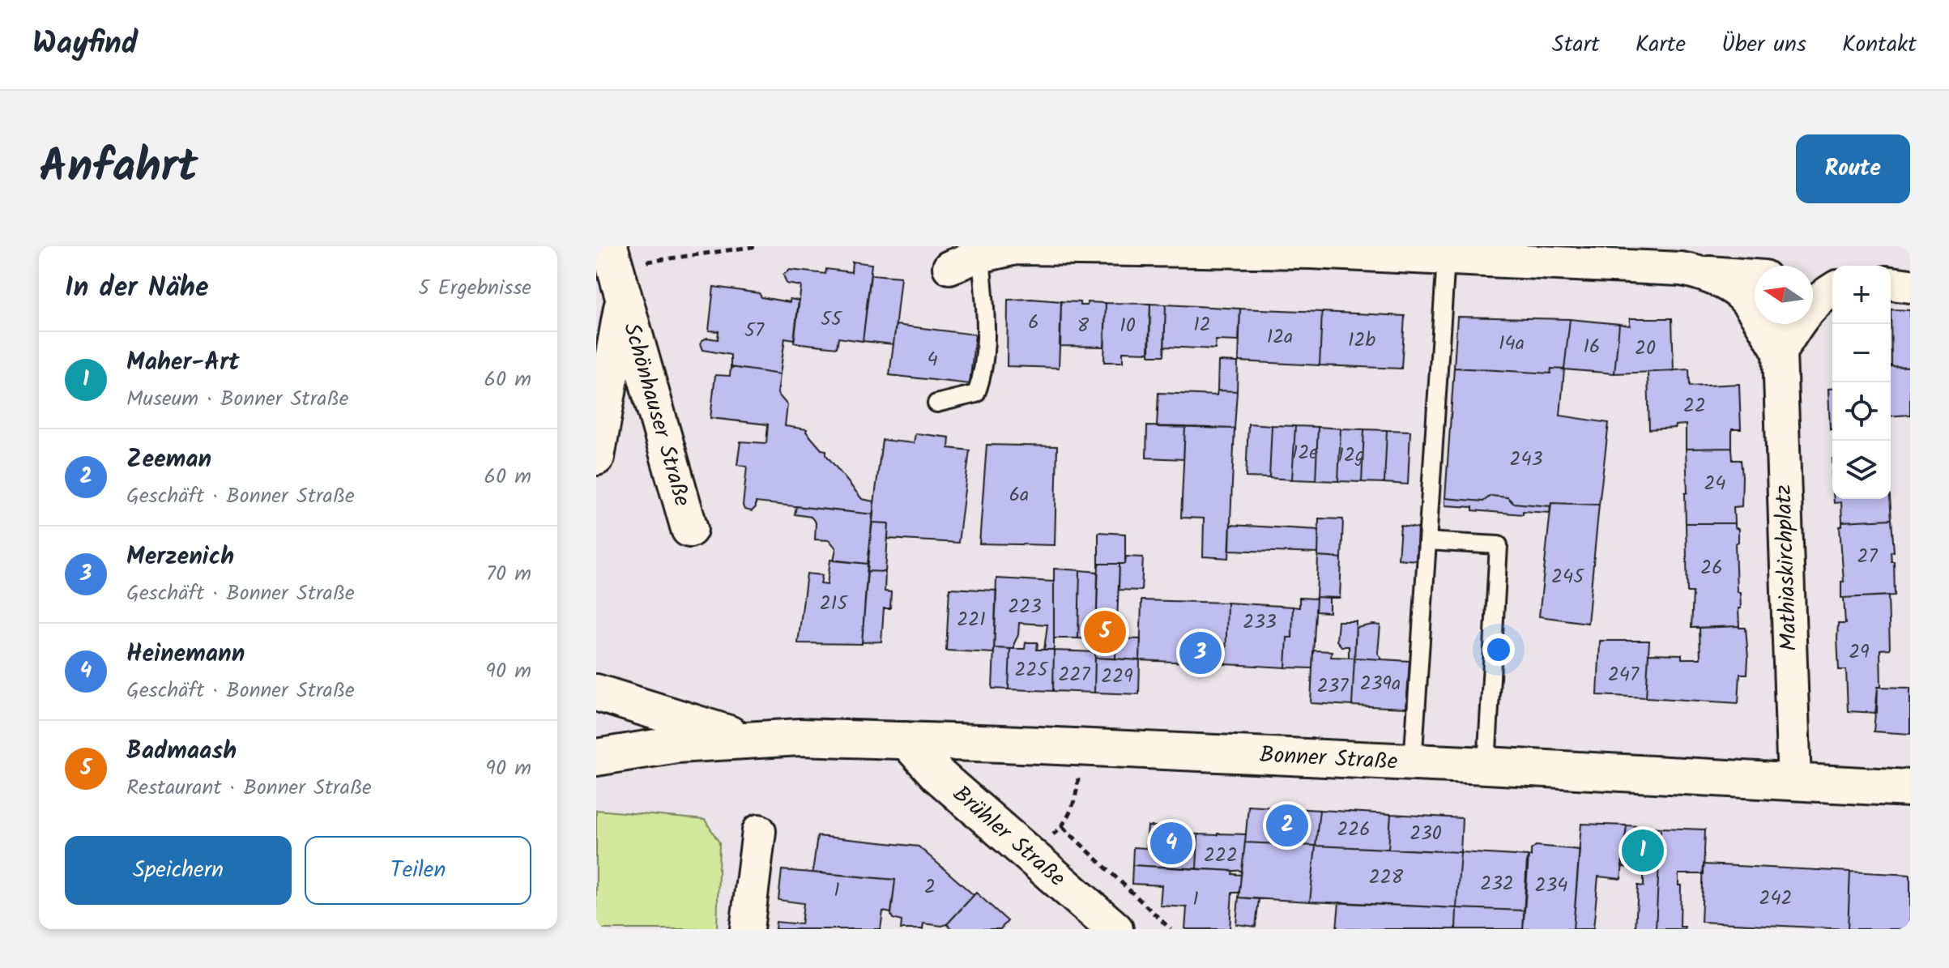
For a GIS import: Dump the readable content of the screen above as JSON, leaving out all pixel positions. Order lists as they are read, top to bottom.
{
  "streets": {
    "main road": ["Schönhauser Straße", "Bonner Straße", "Brühler Straße"],
    "street": ["Mathiaskirchplatz"]
  },
  "crossings": [
    ["Mathiaskirchplatz", "Bonner Straße"],
    ["Bonner Straße", "Brühler Straße"]
  ],
  "house_numbers": [
    "55",
    "6",
    "12",
    "8",
    "10",
    "57",
    "12a",
    "12b",
    "14a",
    "16",
    "20",
    "4",
    "22",
    "12e",
    "12g",
    "243",
    "24",
    "6a",
    "27",
    "26",
    "245",
    "215",
    "223",
    "221",
    "233",
    "29",
    "225",
    "227",
    "247",
    "229",
    "239a",
    "237",
    "226",
    "230",
    "222",
    "228",
    "232",
    "234",
    "2",
    "1",
    "242",
    "1"
  ],
  "north": "left",
  "page": {
    "header": "Wayfind",
    "nav": [
      "Start",
      "Karte",
      "Über uns",
      "Kontakt"
    ],
    "title": "Anfahrt",
    "buttons": [
      "Route",
      ["Speichern", "Teilen"]
    ],
    "heading": ["In der Nähe", "5 Ergebnisse"],
    "map_buttons": ["+", "−"],
    "list": [
      {
        "mark": "1",
        "name": "Maher-Art",
        "note": "Museum · Bonner Straße",
        "value": "60 m"
      },
      {
        "mark": "2",
        "name": "Zeeman",
        "note": "Geschäft · Bonner Straße",
        "value": "60 m"
      },
      {
        "mark": "3",
        "name": "Merzenich",
        "note": "Geschäft · Bonner Straße",
        "value": "70 m"
      },
      {
        "mark": "4",
        "name": "Heinemann",
        "note": "Geschäft · Bonner Straße",
        "value": "90 m"
      },
      {
        "mark": "5",
        "name": "Badmaash",
        "note": "Restaurant · Bonner Straße",
        "value": "90 m"
      }
    ],
    "pins": [
      "5",
      "3",
      "2",
      "4",
      "1"
    ]
  }
}
